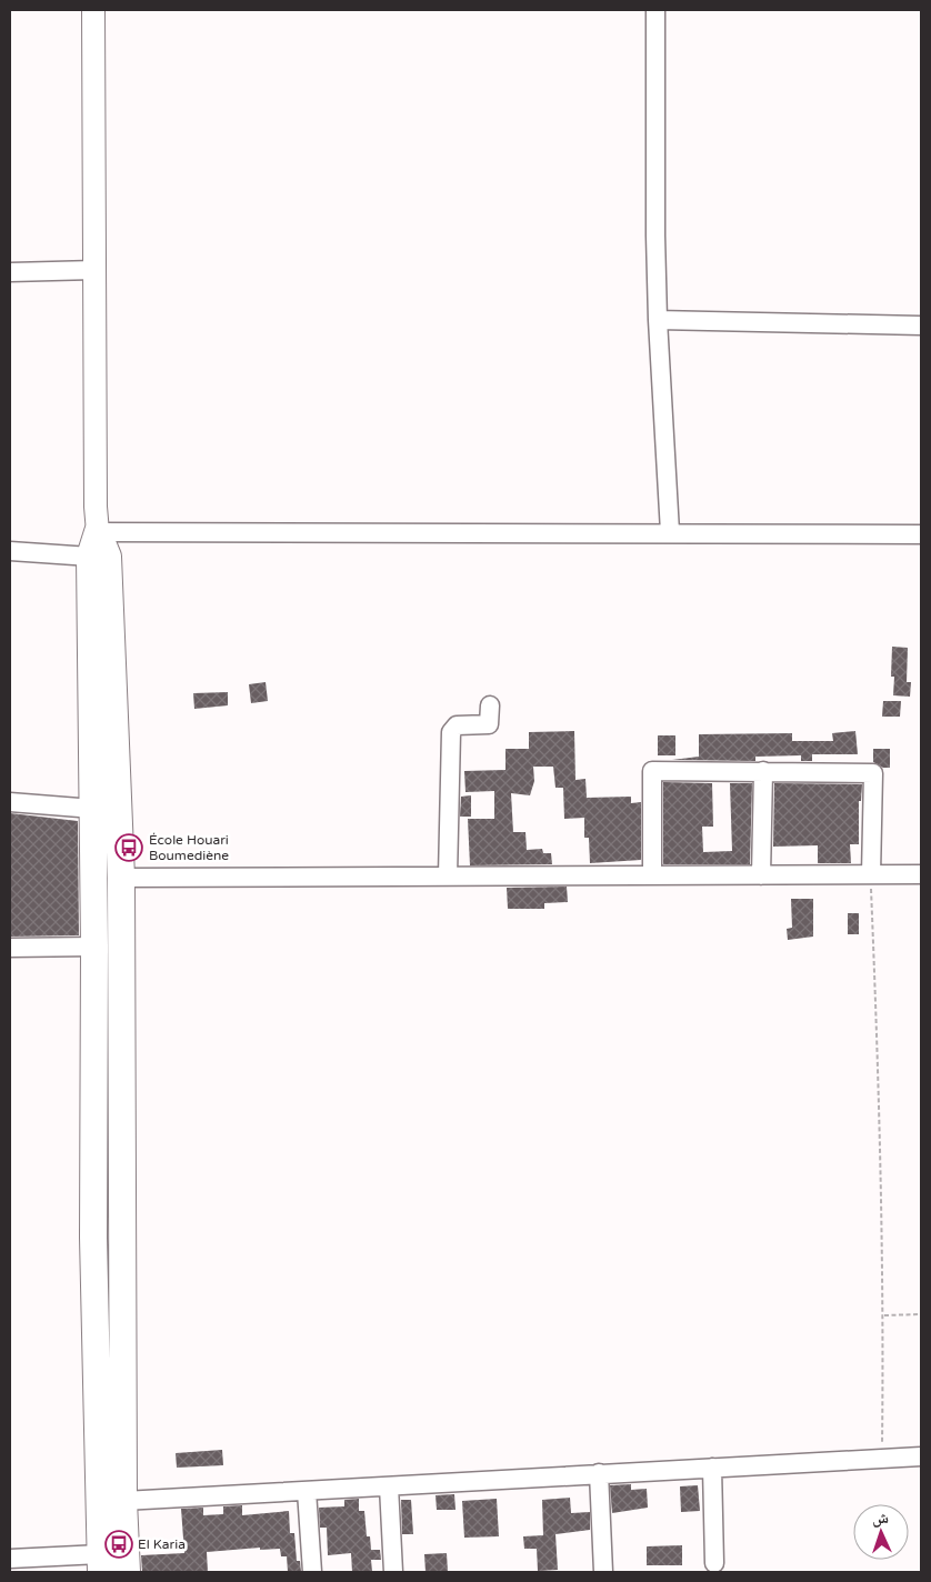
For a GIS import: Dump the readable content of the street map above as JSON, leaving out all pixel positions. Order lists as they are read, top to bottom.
{
  "places": {
    "bus stop": ["École Houari Boumediène", "El Karia"]
  },
  "north": "top"
}
